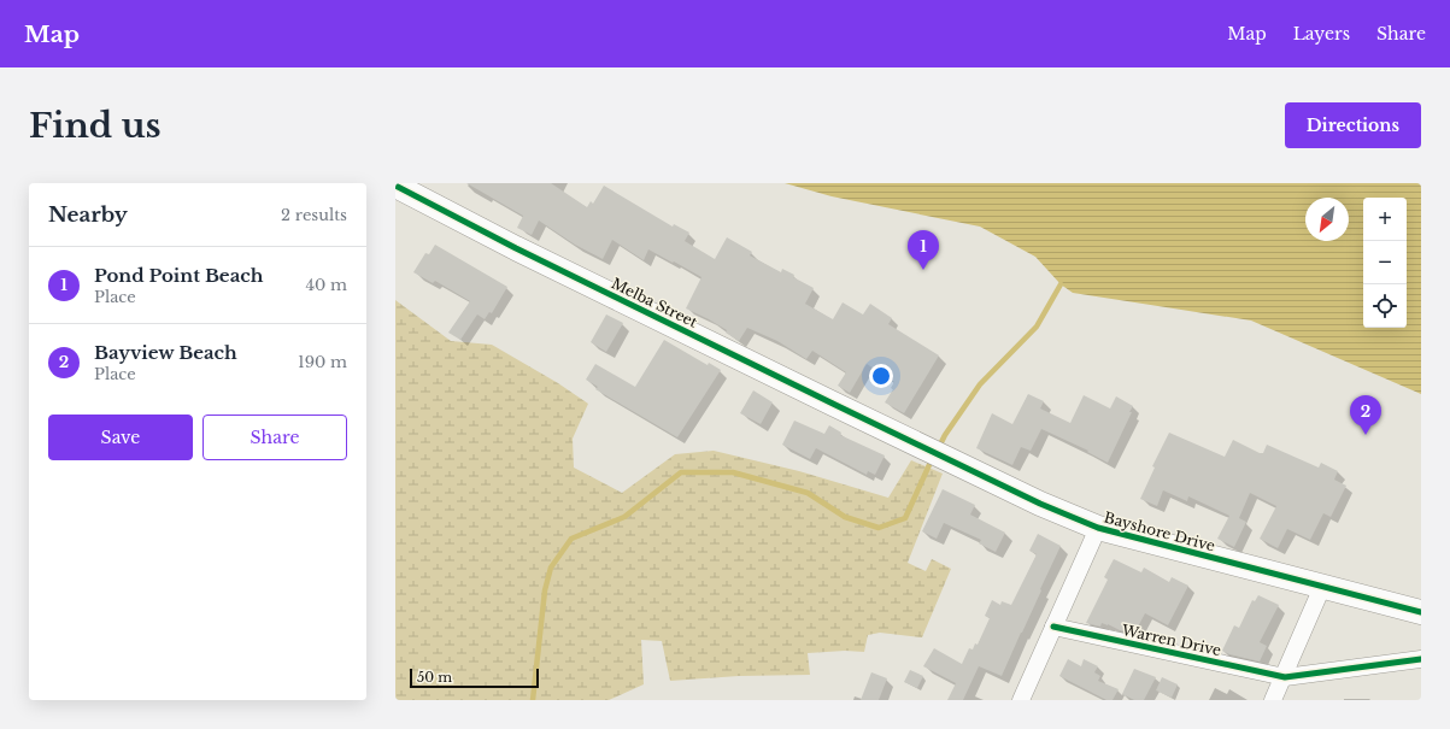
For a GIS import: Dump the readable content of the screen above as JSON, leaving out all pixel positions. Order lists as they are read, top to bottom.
{
  "streets": {
    "main road": ["Melba Street", "Bayshore Drive"],
    "street": ["Warren Drive"]
  },
  "crossings": [
    ["Melba Street", "Bayshore Drive"]
  ],
  "scale_bar": "50 m",
  "north": "bottom left",
  "page": {
    "header": "Map",
    "nav": ["Map", "Layers", "Share"],
    "buttons": [
      "Directions",
      ["Save", "Share"]
    ],
    "title": "Find us",
    "heading": ["Nearby", "2 results"],
    "map_buttons": ["+", "−"],
    "pins": ["1", "2"],
    "list": [
      {
        "mark": "1",
        "name": "Pond Point Beach",
        "note": "Place",
        "value": "40 m"
      },
      {
        "mark": "2",
        "name": "Bayview Beach",
        "note": "Place",
        "value": "190 m"
      }
    ],
    "scale": "50 m"
  }
}
